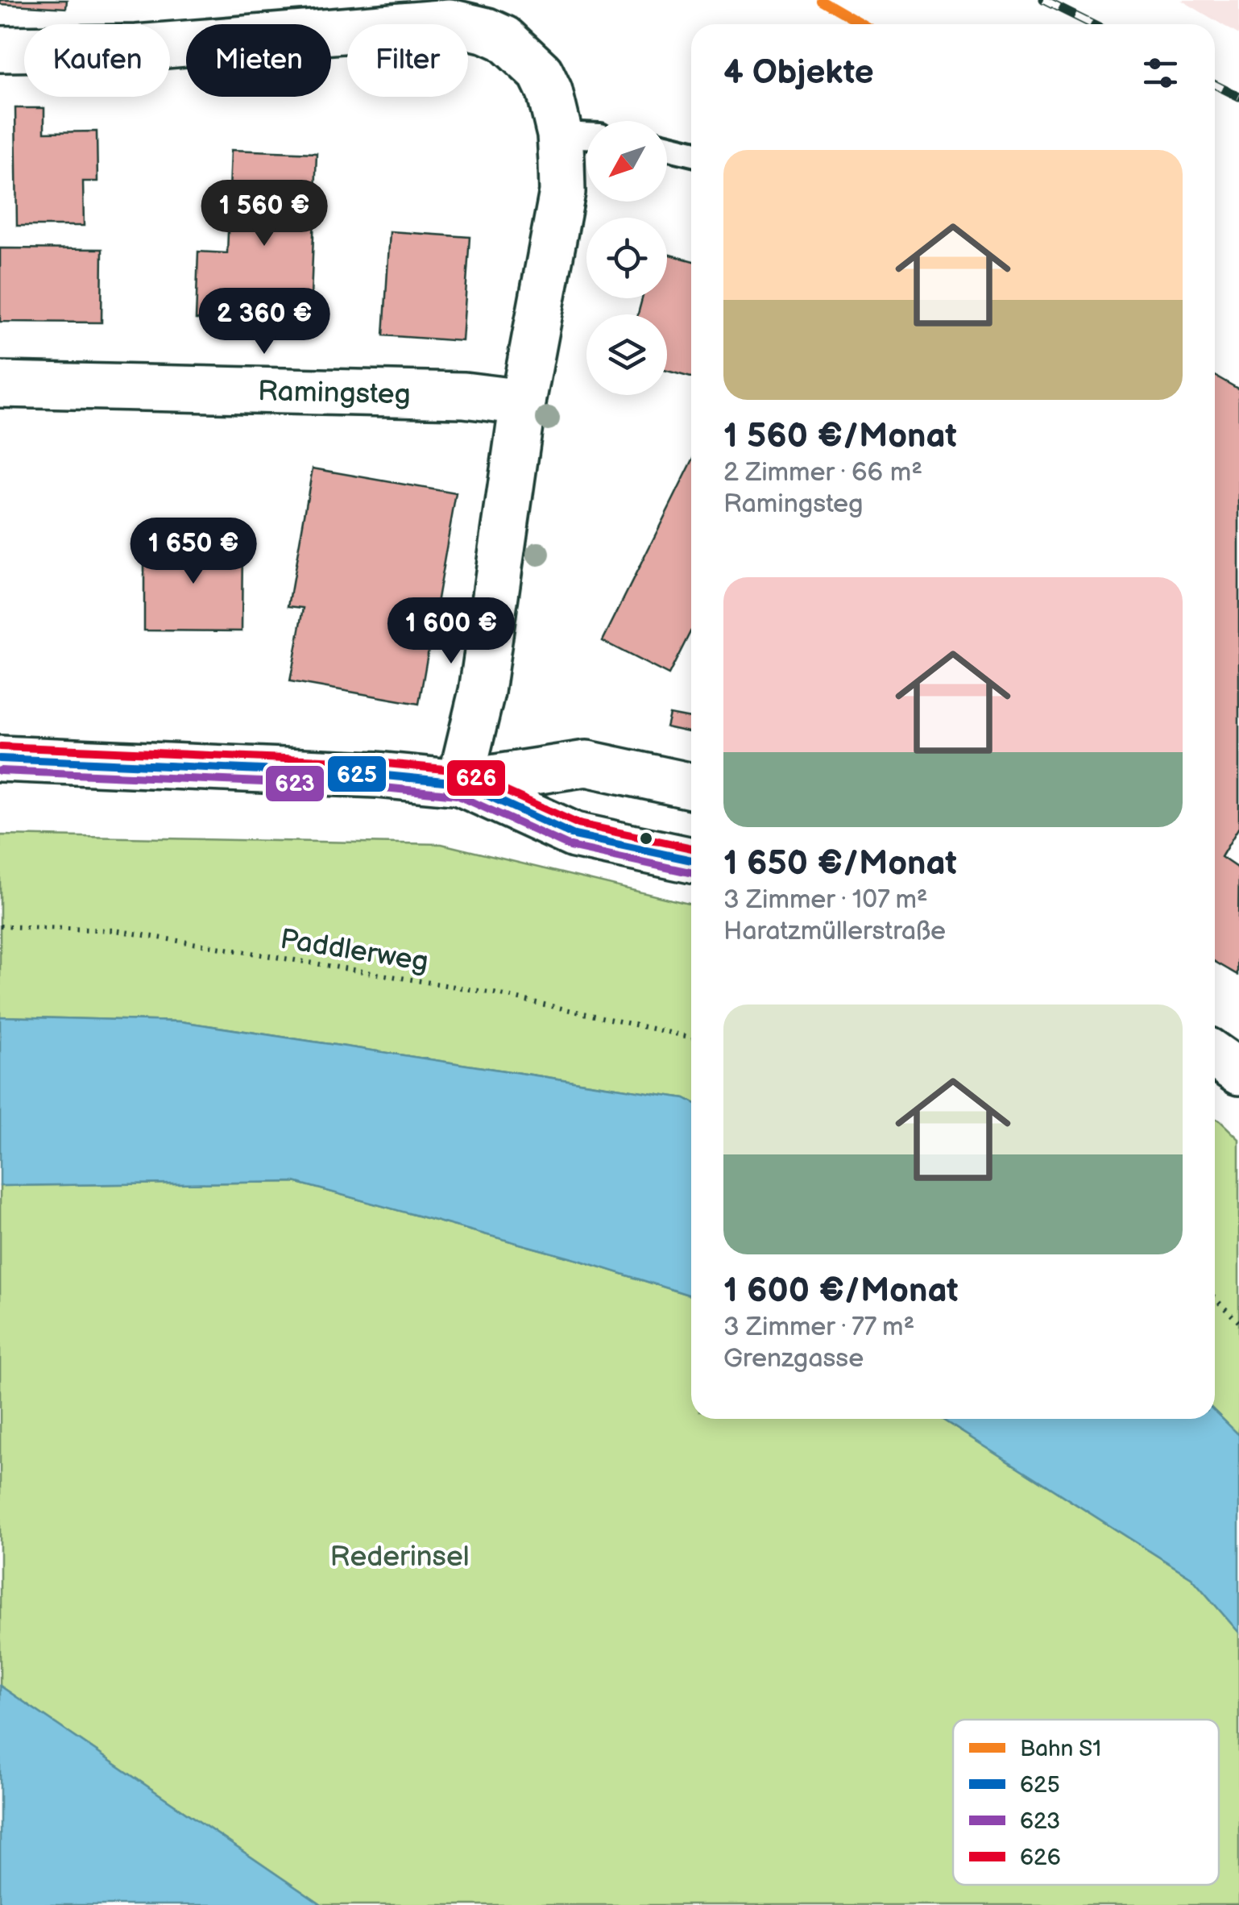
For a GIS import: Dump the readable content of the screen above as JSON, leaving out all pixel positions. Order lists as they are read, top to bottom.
{
  "streets": {
    "street": ["Ramingsteg"],
    "path": ["Paddlerweg"]
  },
  "parks": ["Rederinsel"],
  "lines": [
    "rail line S1",
    "transit line 626",
    "transit line 625",
    "transit line 623"
  ],
  "legend": [
    "Bahn S1",
    "625",
    "623",
    "626"
  ],
  "north": "bottom left",
  "page": {
    "chip": ["Kaufen", "Mieten", "Filter"],
    "heading": "4 Objekte",
    "list": [
      {
        "name": "1 560 €/Monat",
        "note": "2 Zimmer · 66 m² · Ramingsteg"
      },
      {
        "name": "1 650 €/Monat",
        "note": "3 Zimmer · 107 m² · Haratzmüllerstraße"
      },
      {
        "name": "1 600 €/Monat",
        "note": "3 Zimmer · 77 m² · Grenzgasse"
      }
    ],
    "price": [
      "1 560 €",
      "2 360 €",
      "1 650 €",
      "1 600 €"
    ]
  }
}
